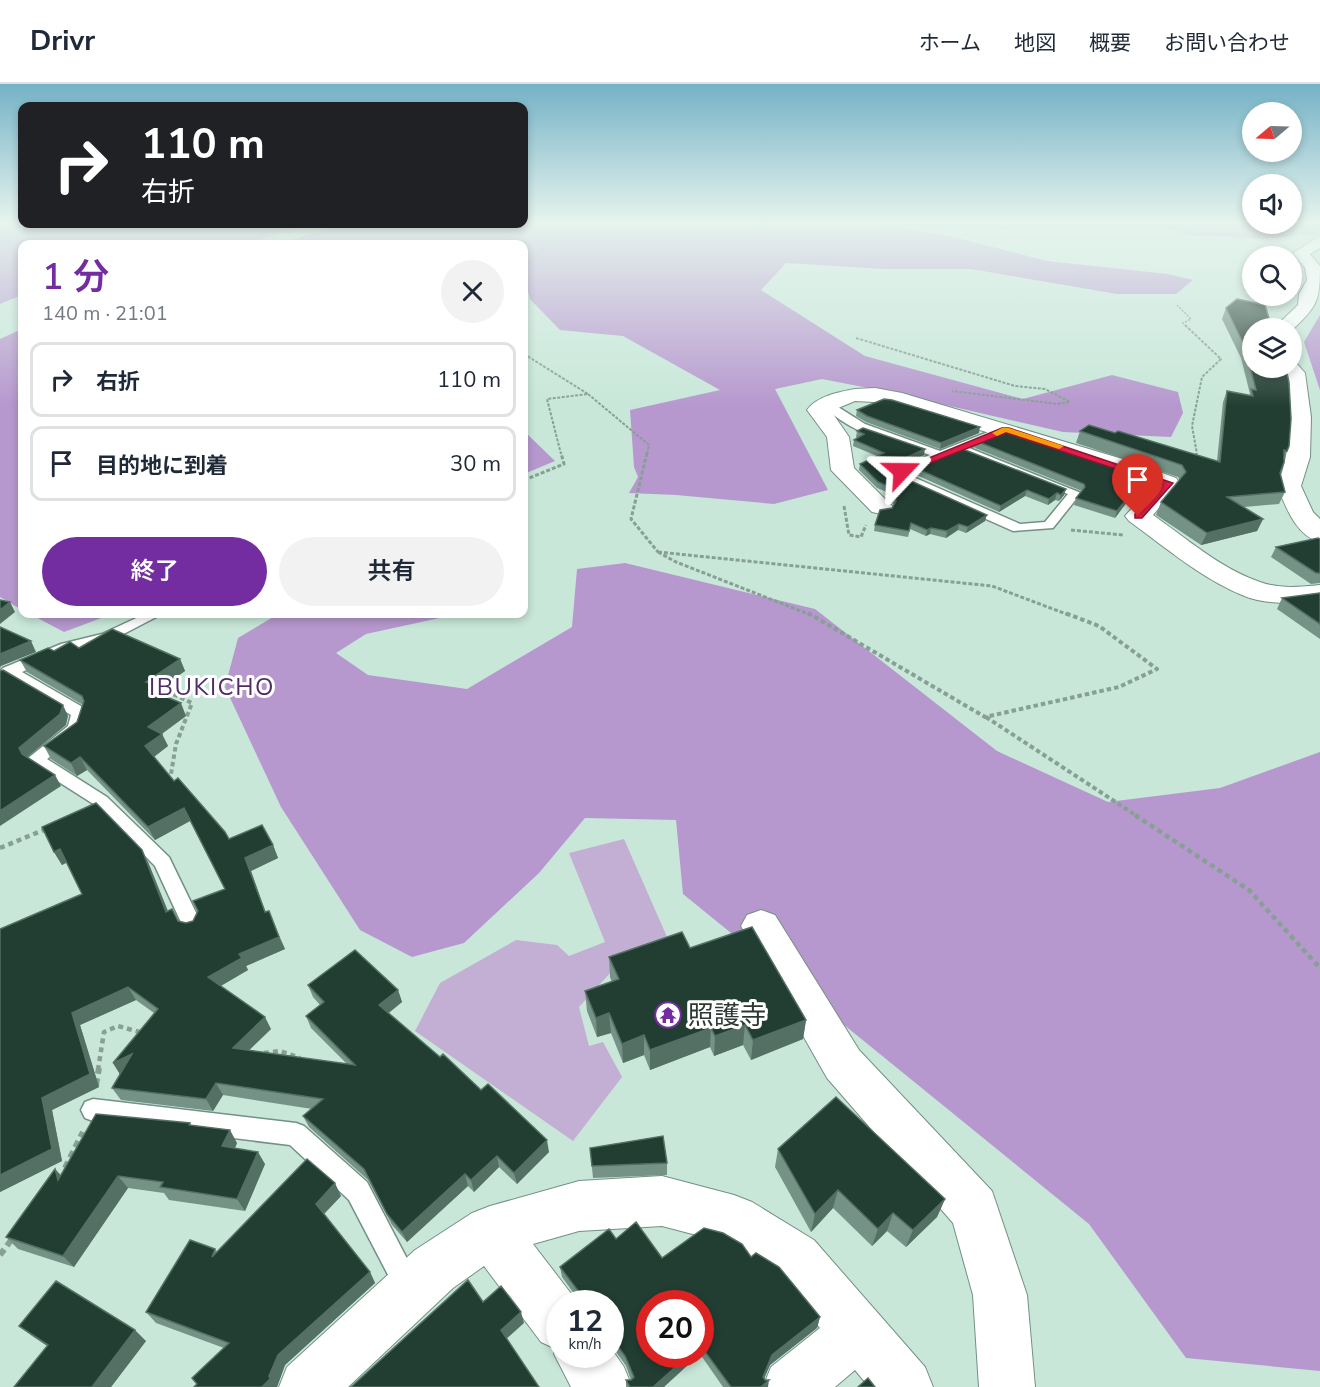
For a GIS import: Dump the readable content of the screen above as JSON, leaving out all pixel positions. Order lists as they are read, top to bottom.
{
  "districts": ["IBUKICHO"],
  "places": {
    "temple": ["照護寺"]
  },
  "north": "left",
  "page": {
    "header": "Drivr",
    "nav": [
      "ホーム",
      "地図",
      "概要",
      "お問い合わせ"
    ],
    "turn": ["110 m", "右折"],
    "heading": ["1 分", "140 m · 21:01"],
    "list": [
      {
        "name": "右折",
        "value": "110 m"
      },
      {
        "name": "目的地に到着",
        "value": "30 m"
      }
    ],
    "buttons": ["終了", "共有"],
    "speed": "12 km/h",
    "limit": "20"
  }
}
